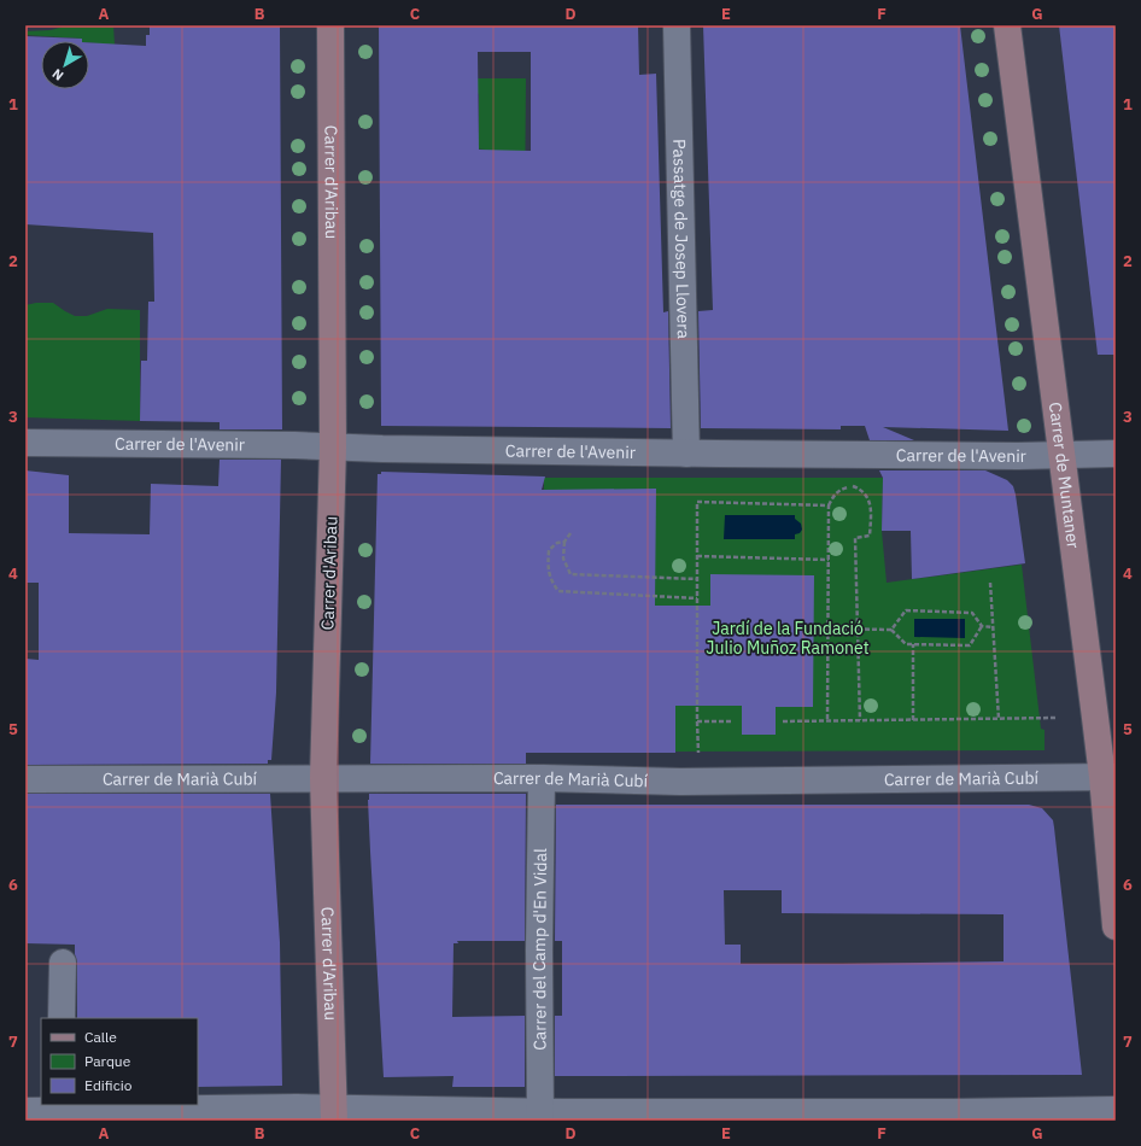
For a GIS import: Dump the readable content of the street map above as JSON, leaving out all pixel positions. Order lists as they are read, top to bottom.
{
  "streets": {
    "street": [
      "Carrer d'Aribau",
      "Passatge de Josep Llovera",
      "Carrer de l'Avenir",
      "Carrer de Muntaner",
      "Carrer de Marià Cubí",
      "Carrer del Camp d'En Vidal"
    ]
  },
  "crossings": [
    ["Carrer d'Aribau", "Carrer de l'Avenir"],
    ["Carrer d'Aribau", "Carrer de Marià Cubí"],
    ["Passatge de Josep Llovera", "Carrer de l'Avenir"],
    ["Carrer de l'Avenir", "Carrer de Muntaner"],
    ["Carrer de Muntaner", "Carrer de Marià Cubí"],
    ["Carrer de Marià Cubí", "Carrer del Camp d'En Vidal"]
  ],
  "parks": ["Jardí de la Fundació Julio Muñoz Ramonet"],
  "legend": ["Calle", "Parque", "Edificio"],
  "north": "bottom left",
  "grid": {
    "columns": [
      "A",
      "B",
      "C",
      "D",
      "E",
      "F",
      "G"
    ],
    "rows": [
      "1",
      "2",
      "3",
      "4",
      "5",
      "6",
      "7"
    ]
  }
}
